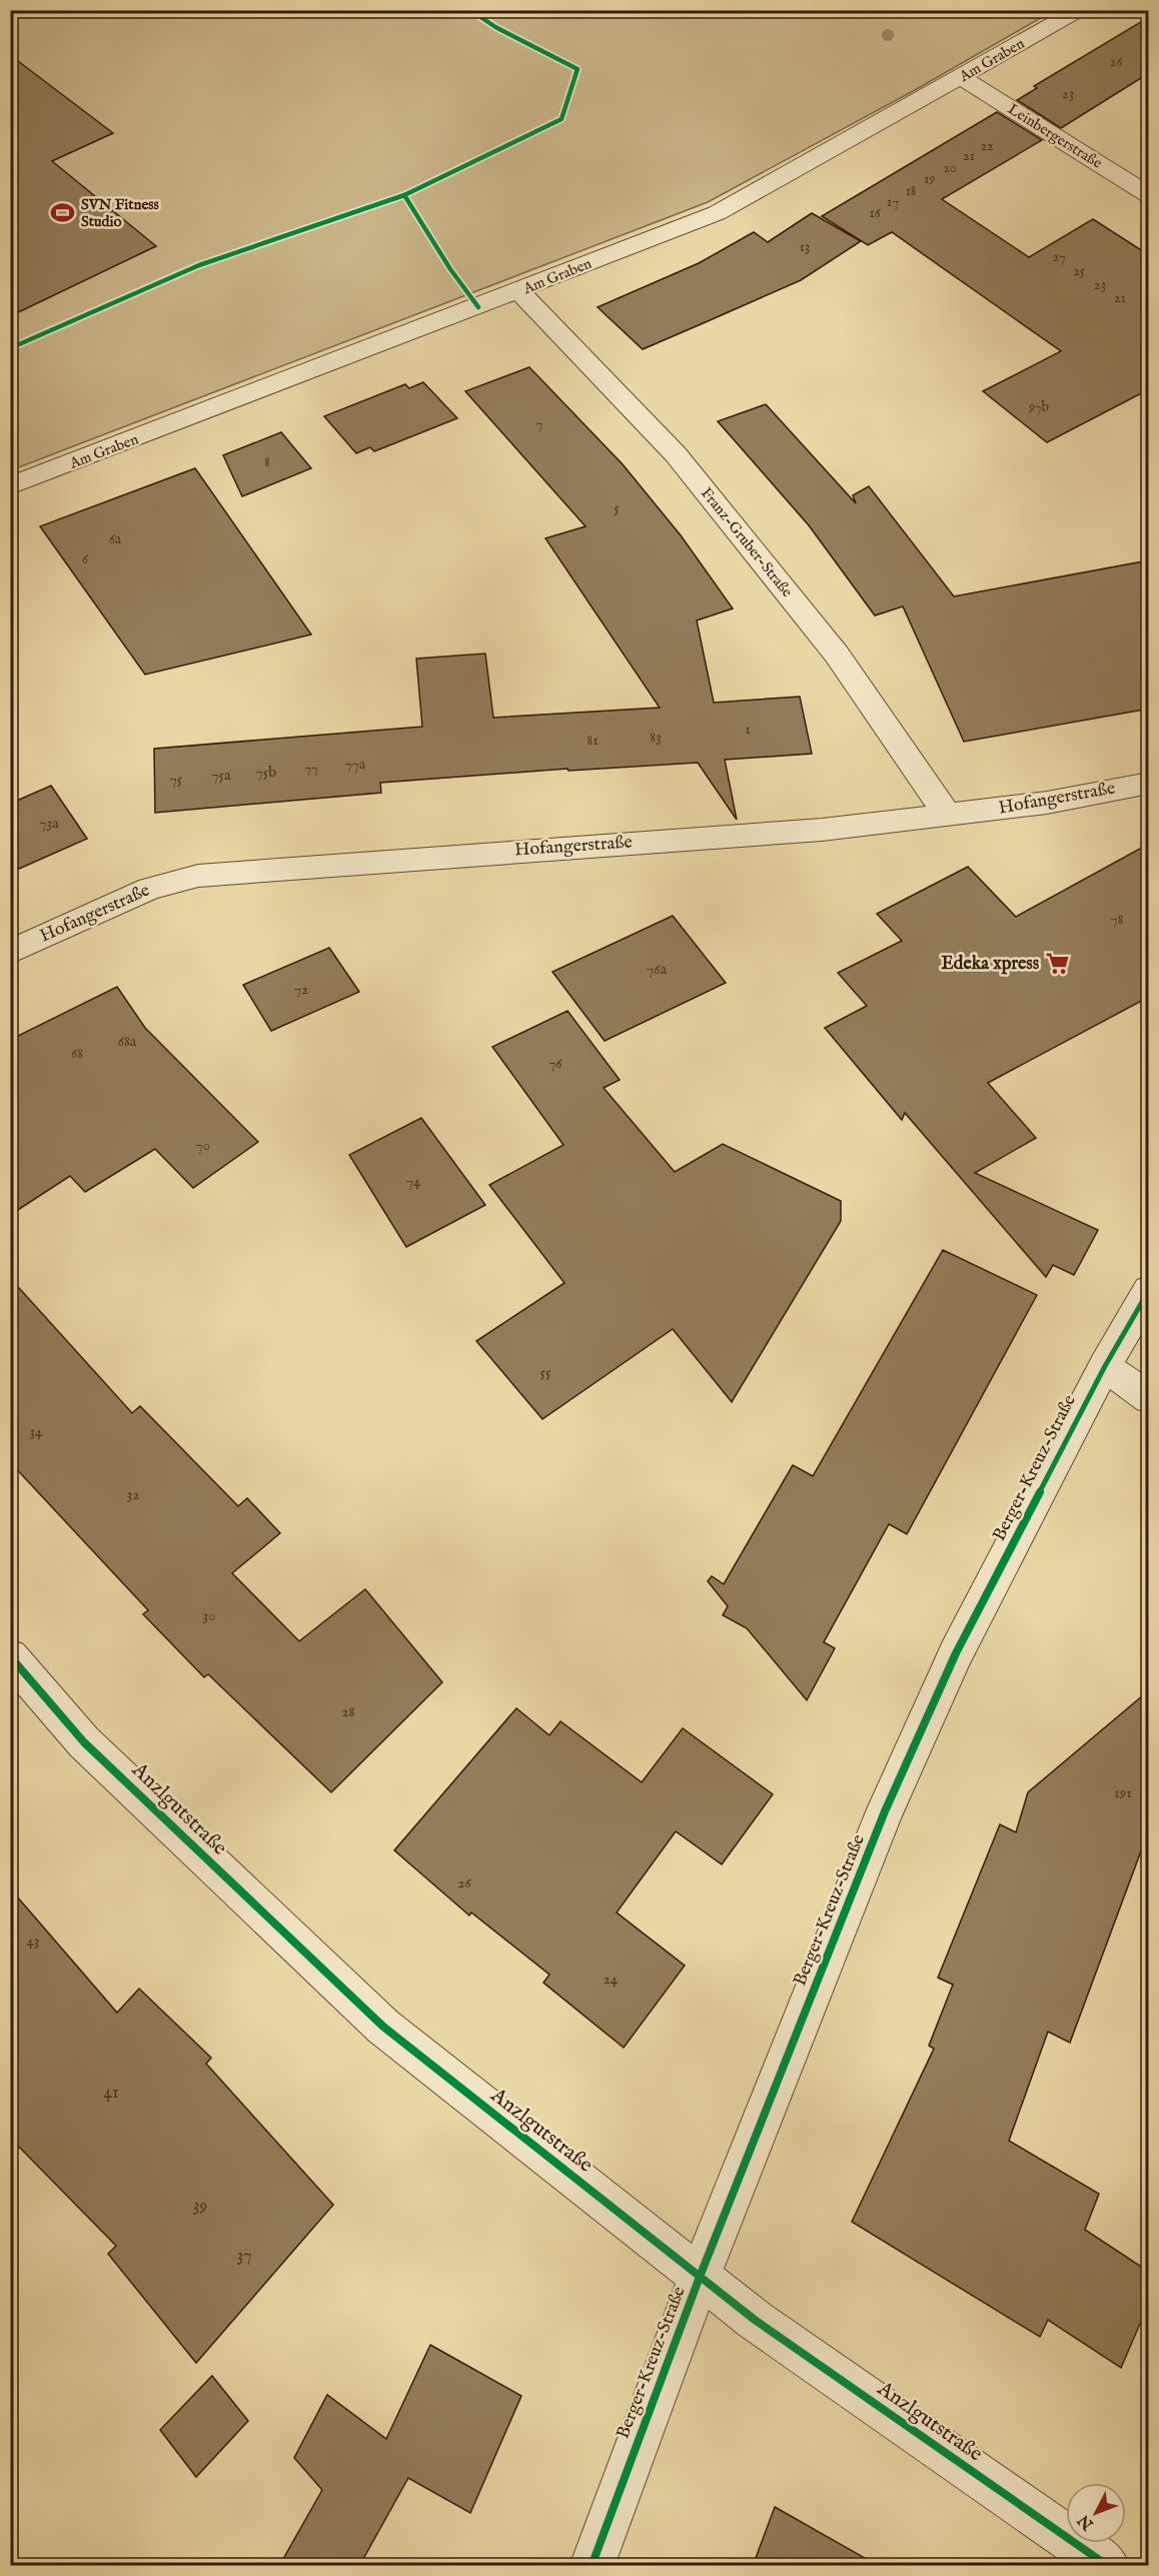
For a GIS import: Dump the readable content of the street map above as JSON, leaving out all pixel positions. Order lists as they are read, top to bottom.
{
  "streets": {
    "street": [
      "Am Graben",
      "Leinbergerstraße",
      "Franz-Gruber-Straße",
      "Hofangerstraße",
      "Berger-Kreuz-Straße",
      "Anzlgutstraße"
    ]
  },
  "crossings": [
    ["Am Graben", "Leinbergerstraße"],
    ["Am Graben", "Franz-Gruber-Straße"],
    ["Franz-Gruber-Straße", "Hofangerstraße"],
    ["Berger-Kreuz-Straße", "Anzlgutstraße"]
  ],
  "places": {
    "sports": ["SVN Fitness Studio"],
    "supermarket": ["Edeka xpress"]
  },
  "house_numbers": [
    "26",
    "23",
    "22",
    "21",
    "20",
    "19",
    "18",
    "17",
    "16",
    "13",
    "27",
    "25",
    "23",
    "21",
    "97b",
    "7",
    "8",
    "5",
    "6a",
    "6",
    "1",
    "83",
    "81",
    "77a",
    "77",
    "75b",
    "75a",
    "75",
    "73a",
    "78",
    "76a",
    "72",
    "68a",
    "68",
    "76",
    "70",
    "74",
    "55",
    "34",
    "32",
    "30",
    "28",
    "191",
    "26",
    "43",
    "24",
    "41",
    "39",
    "37"
  ],
  "north": "bottom left"
}
